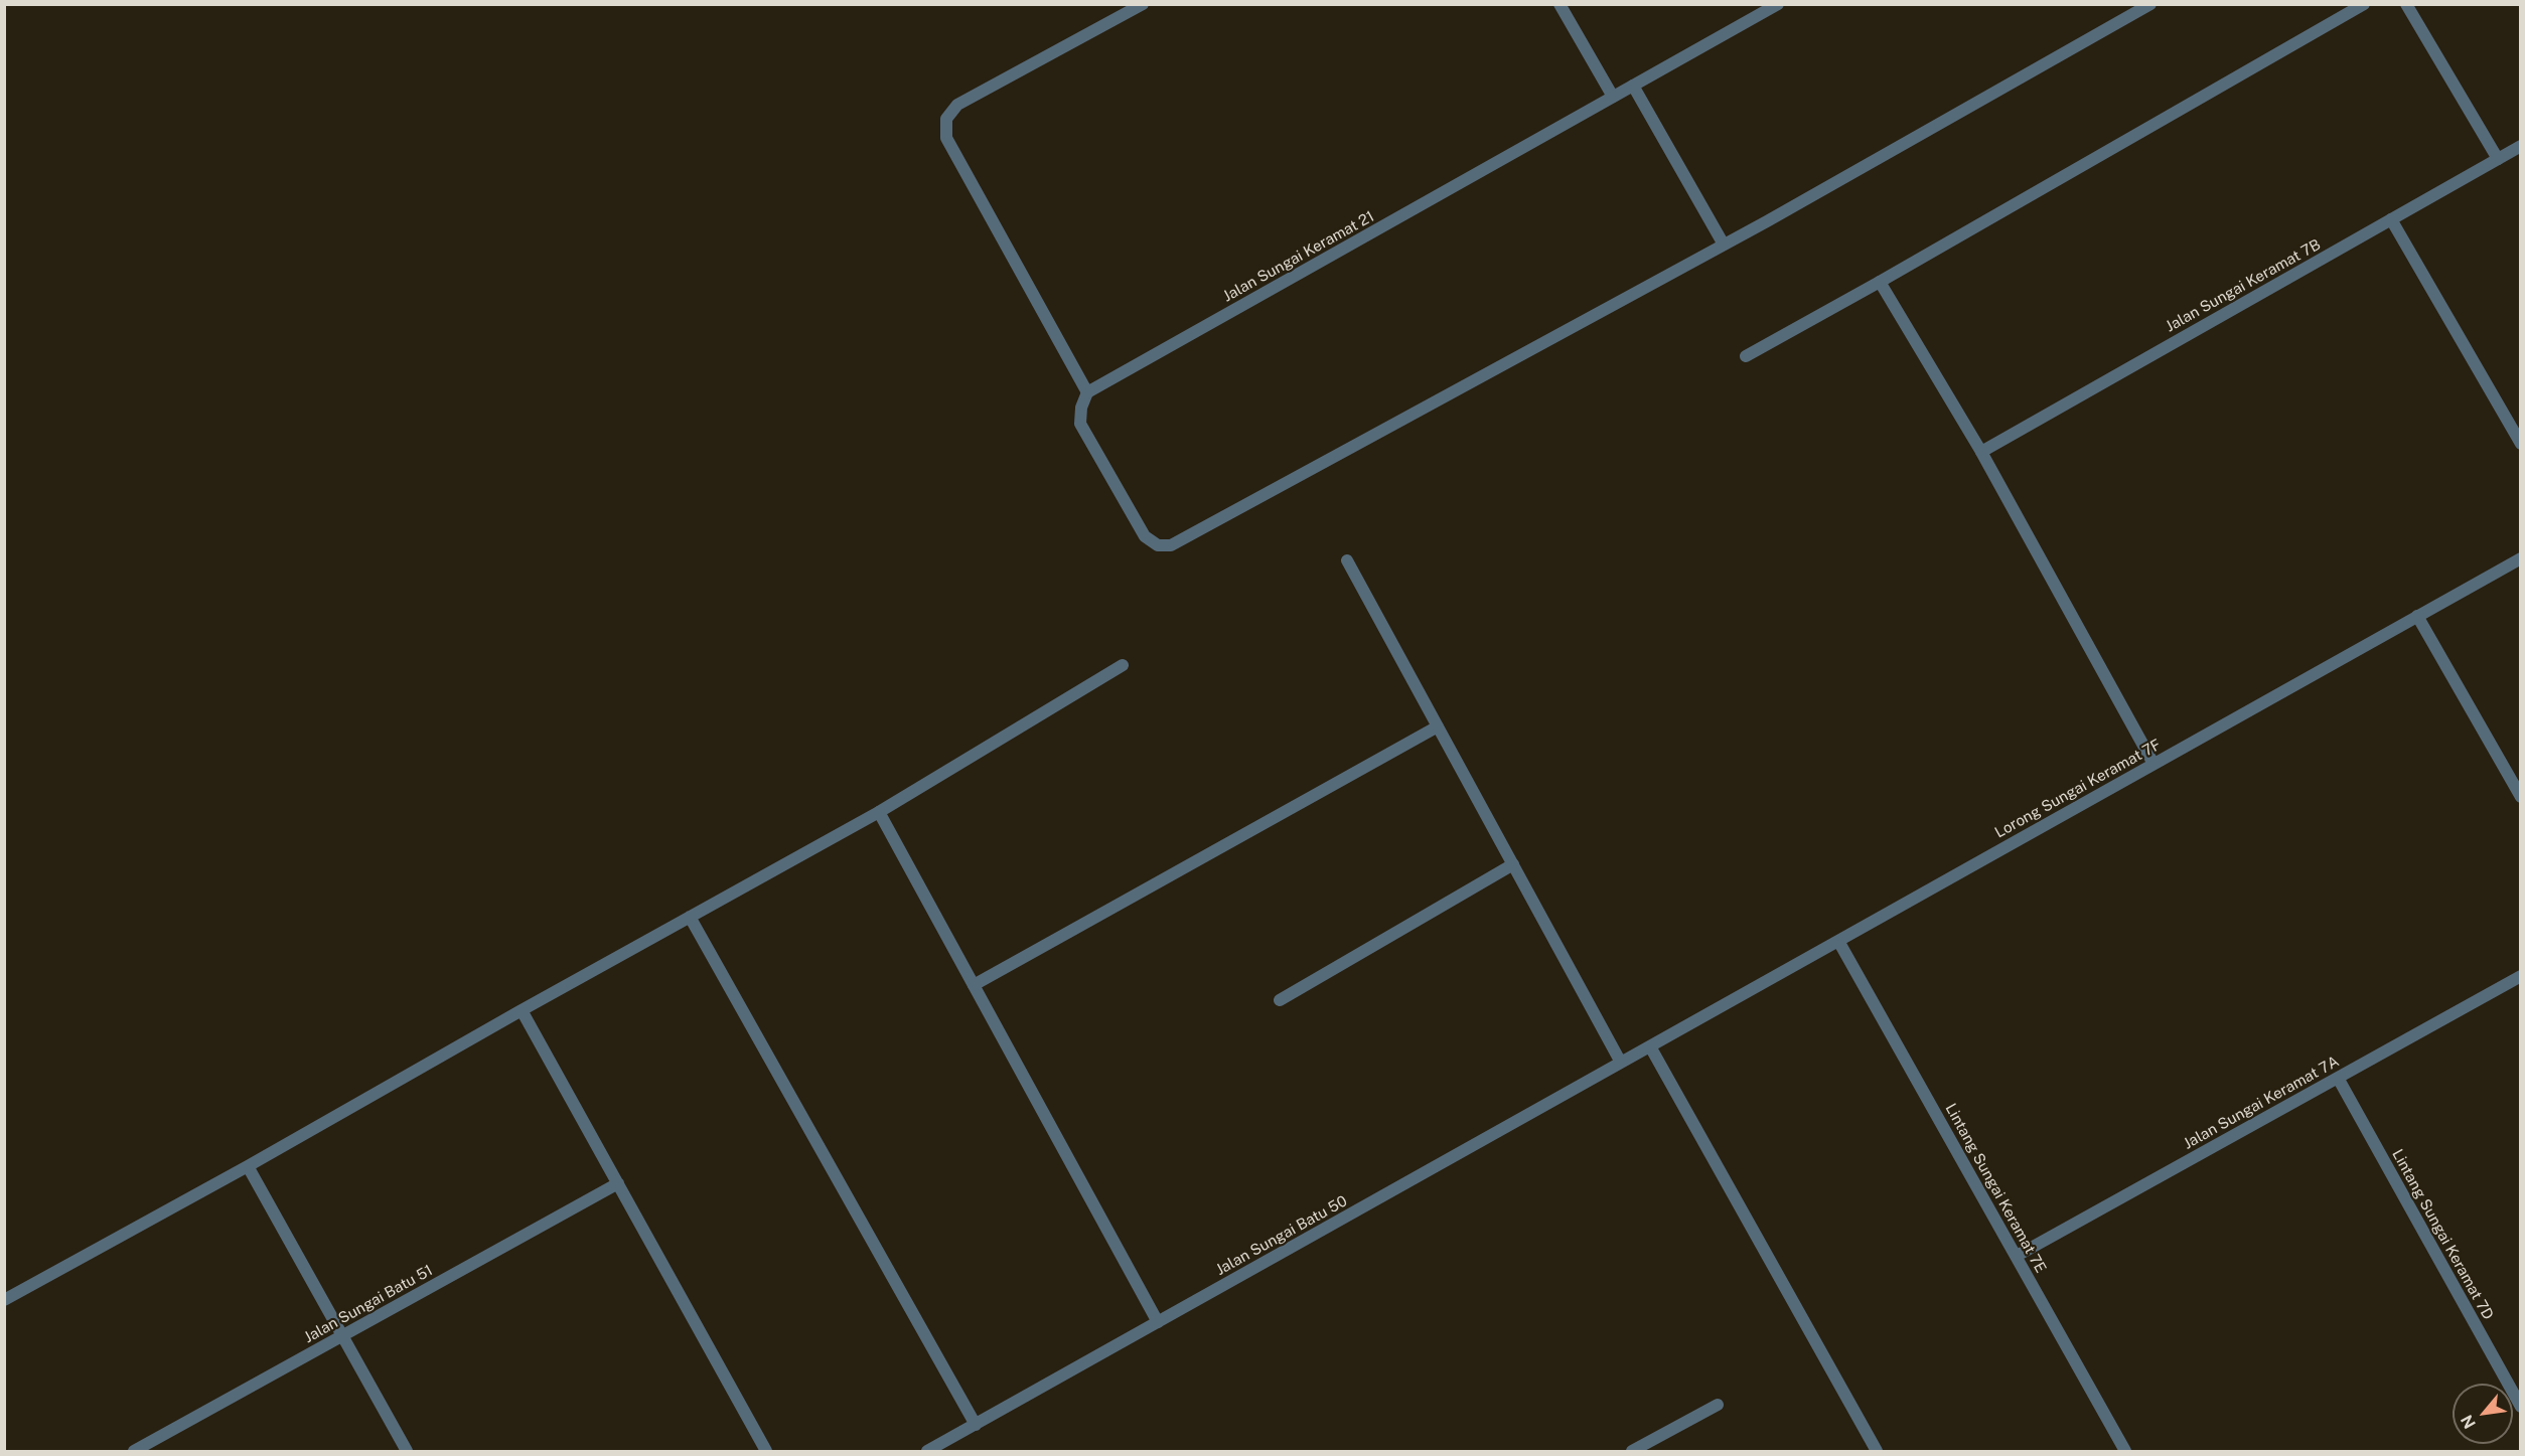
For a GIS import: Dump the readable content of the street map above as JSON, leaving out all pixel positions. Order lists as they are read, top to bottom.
{
  "streets": {
    "street": [
      "Jalan Sungai Keramat 21",
      "Jalan Sungai Keramat 7B",
      "Lorong Sungai Keramat 7F",
      "Jalan Sungai Keramat 7A",
      "Lintang Sungai Keramat 7E",
      "Lintang Sungai Keramat 7D",
      "Jalan Sungai Batu 50",
      "Jalan Sungai Batu 51"
    ]
  },
  "crossings": [
    ["Lorong Sungai Keramat 7F", "Lintang Sungai Keramat 7E"],
    ["Lorong Sungai Keramat 7F", "Jalan Sungai Batu 50"],
    ["Jalan Sungai Keramat 7A", "Lintang Sungai Keramat 7E"],
    ["Jalan Sungai Keramat 7A", "Lintang Sungai Keramat 7D"]
  ],
  "north": "bottom left"
}
